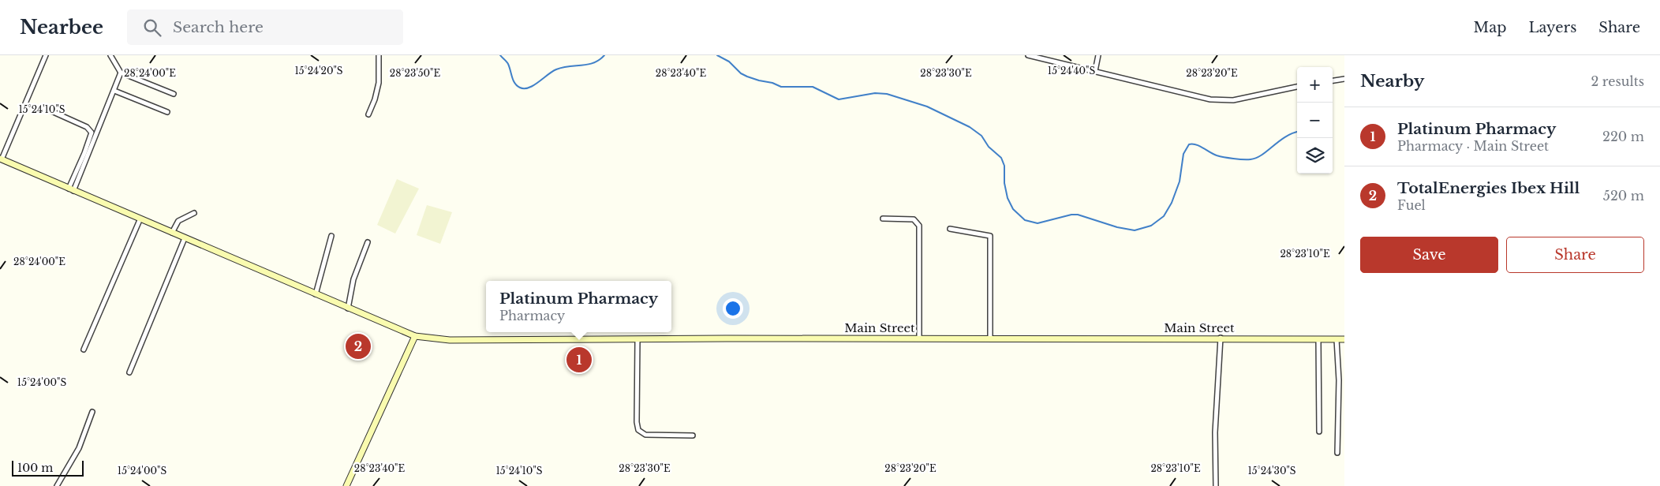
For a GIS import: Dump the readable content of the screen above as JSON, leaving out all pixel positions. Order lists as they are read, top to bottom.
{
  "streets": {
    "main road": ["Main Street"]
  },
  "scale_bar": "100 m",
  "page": {
    "header": "Nearbee",
    "search": "Search here",
    "nav": ["Map", "Layers", "Share"],
    "heading": ["Nearby", "2 results"],
    "map_buttons": ["+", "−"],
    "list": [
      {
        "mark": "1",
        "name": "Platinum Pharmacy",
        "note": "Pharmacy · Main Street",
        "value": "220 m"
      },
      {
        "mark": "2",
        "name": "TotalEnergies Ibex Hill",
        "note": "Fuel",
        "value": "520 m"
      }
    ],
    "buttons": ["Save", "Share"],
    "popup": ["Platinum Pharmacy", "Pharmacy"],
    "pins": ["2", "1"],
    "scale": "100 m"
  },
  "coordinates": [
    "15°24'20\"S",
    "15°24'40\"S",
    "28°24'00\"E",
    "28°23'50\"E",
    "28°23'40\"E",
    "28°23'30\"E",
    "28°23'20\"E",
    "15°24'10\"S",
    "28°23'10\"E",
    "15°24'00\"S",
    "15°24'30\"S"
  ]
}
